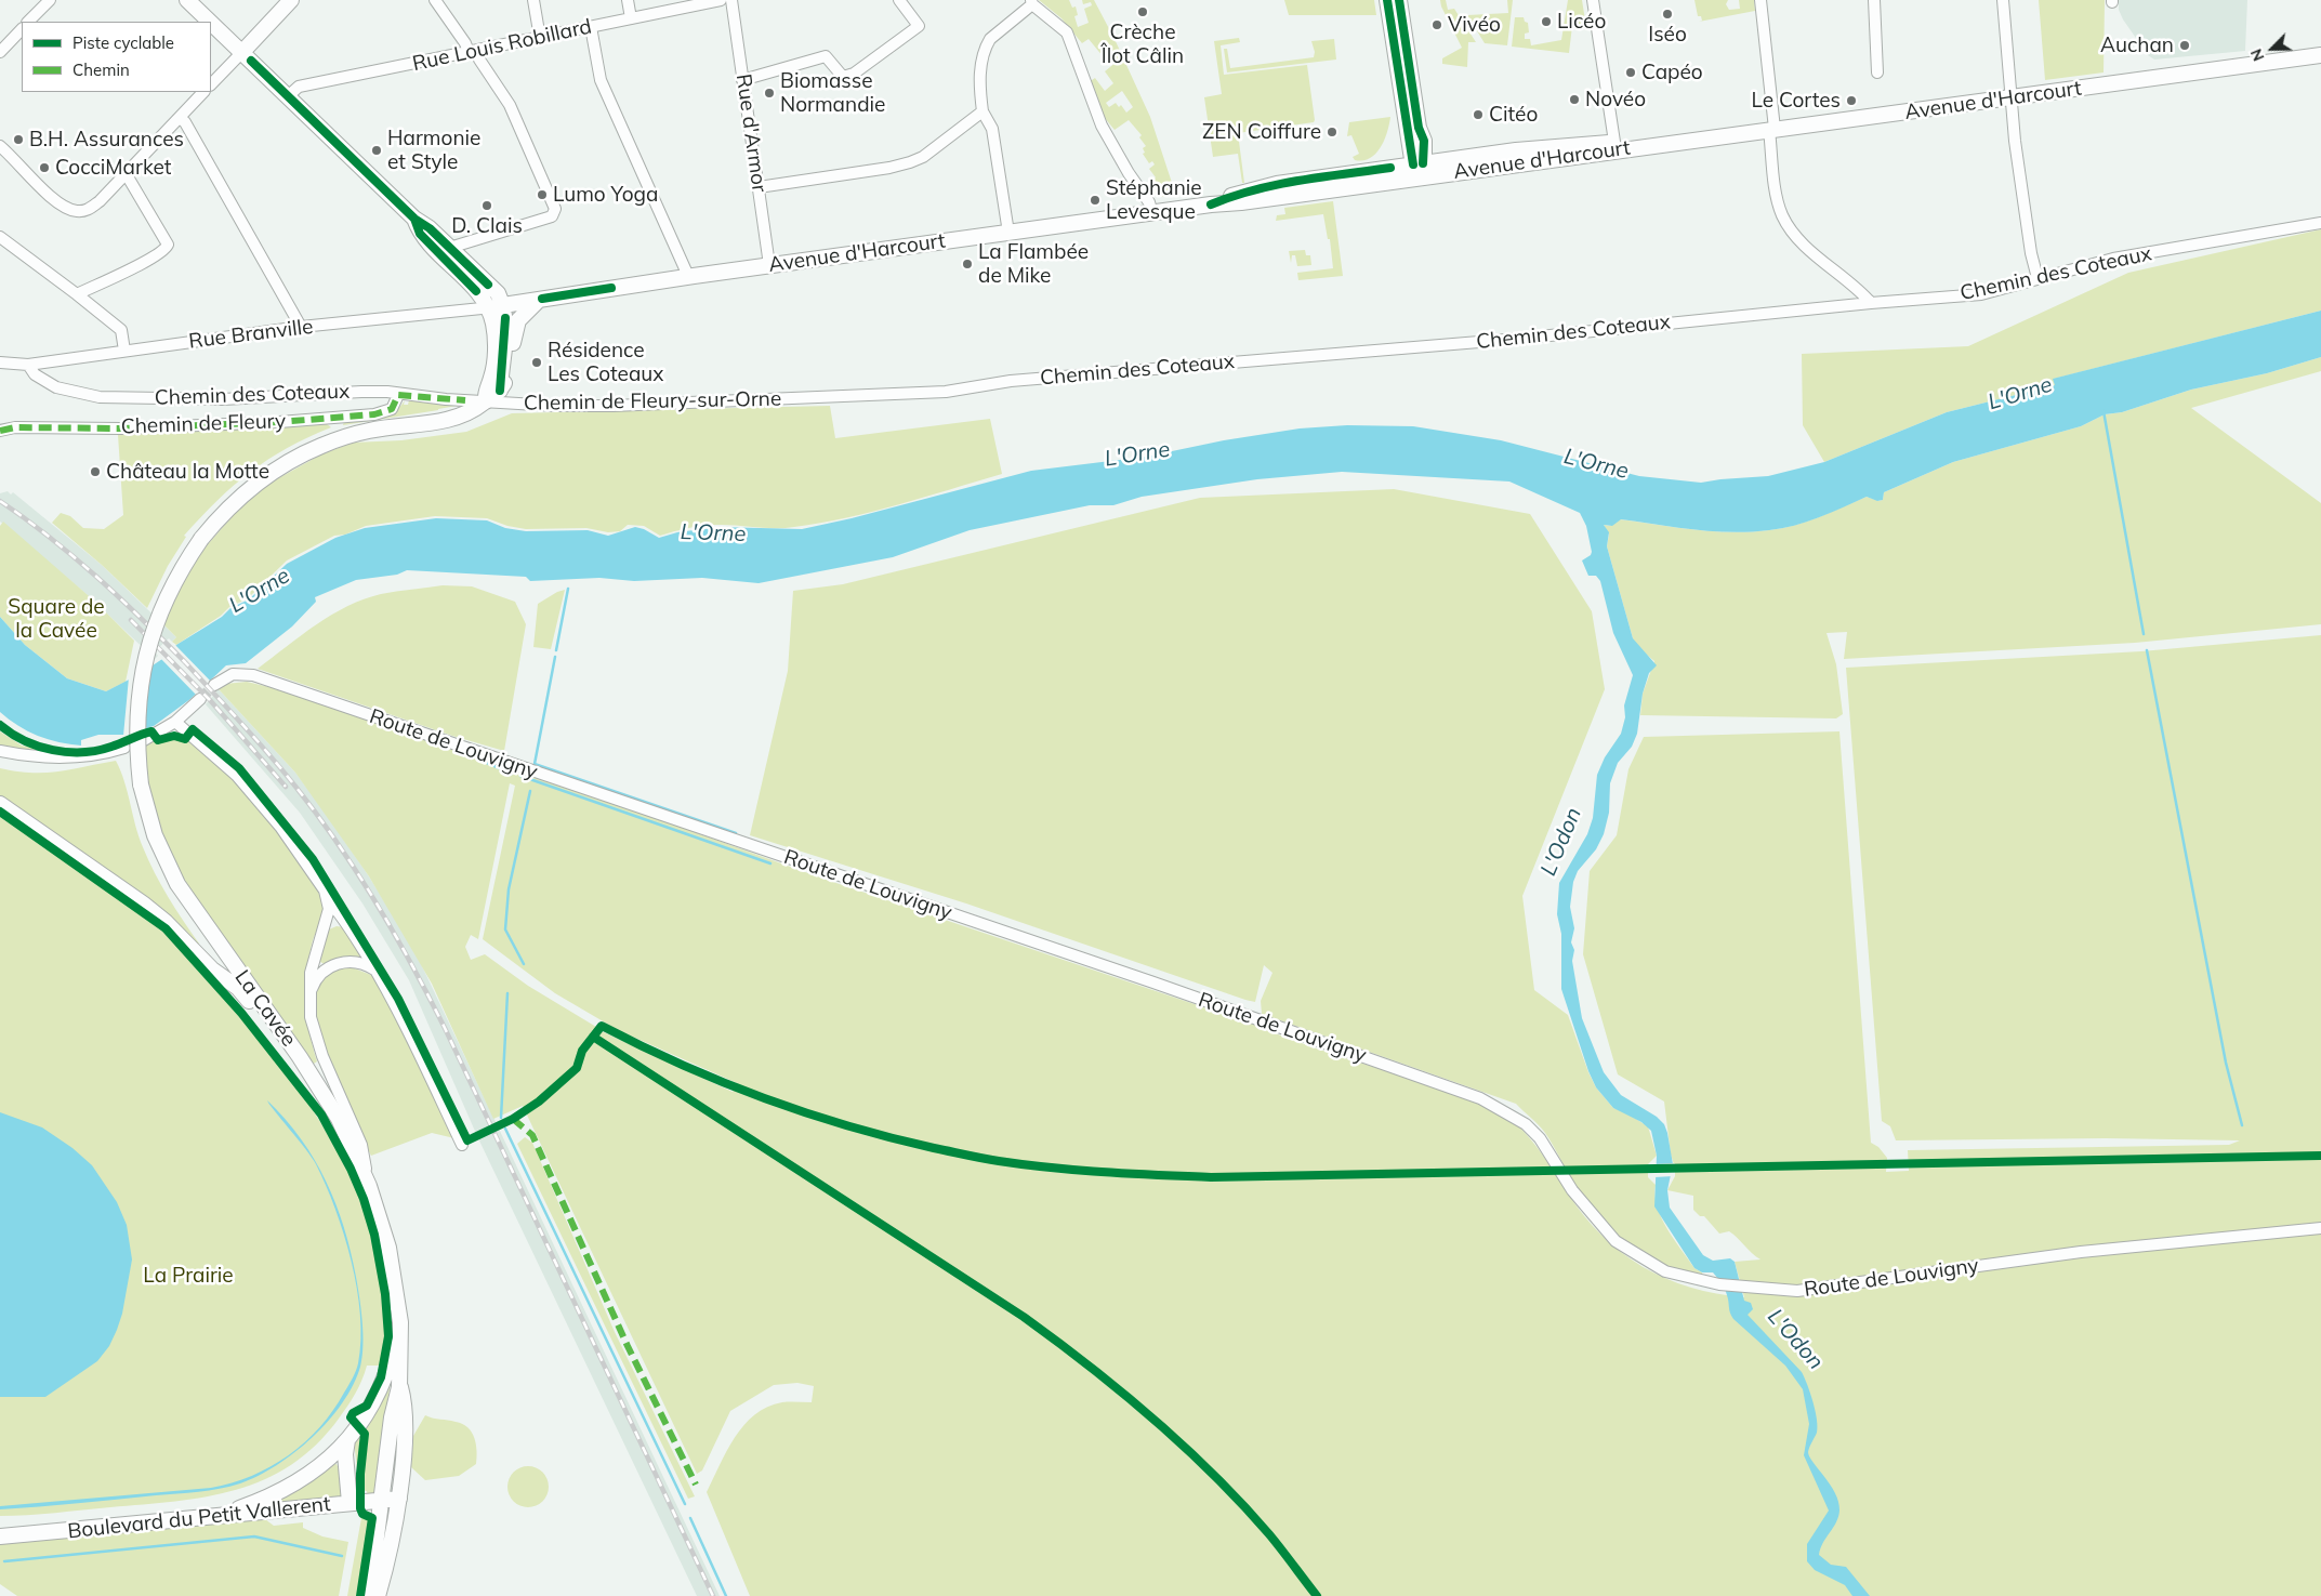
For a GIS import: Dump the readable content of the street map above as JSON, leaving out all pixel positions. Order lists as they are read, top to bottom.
{
  "streets": {
    "main road": ["Avenue d'Harcourt", "La Cavée", "Boulevard du Petit Vallerent"],
    "street": [
      "Rue Louis Robillard",
      "Rue d'Armor",
      "Chemin des Coteaux",
      "Rue Branville",
      "Chemin de Fleury-sur-Orne",
      "Chemin de Fleury",
      "Route de Louvigny"
    ]
  },
  "crossings": [
    ["Avenue d'Harcourt", "Rue d'Armor"],
    ["Avenue d'Harcourt", "Rue Branville"],
    ["Chemin des Coteaux", "Rue Branville"],
    ["Chemin des Coteaux", "Chemin de Fleury-sur-Orne"],
    ["Chemin des Coteaux", "Chemin de Fleury"],
    ["Chemin des Coteaux", "La Cavée"],
    ["Chemin de Fleury-sur-Orne", "La Cavée"]
  ],
  "water": ["L'Orne", "L'Odon"],
  "parks": ["Square de la Cavée", "La Prairie"],
  "places": [
    "Crèche Îlot Câlin",
    "Iséo",
    "Licéo",
    "Vivéo",
    "Auchan",
    "Capéo",
    "Biomasse Normandie",
    "Novéo",
    "Le Cortes",
    "Citéo",
    "ZEN Coiffure",
    "B.H. Assurances",
    "Harmonie et Style",
    "CocciMarket",
    "Lumo Yoga",
    "Stéphanie Levesque",
    "D. Clais",
    "La Flambée de Mike",
    "Résidence Les Coteaux",
    "Château la Motte"
  ],
  "legend": ["Piste cyclable", "Chemin"],
  "north": "bottom left"
}
